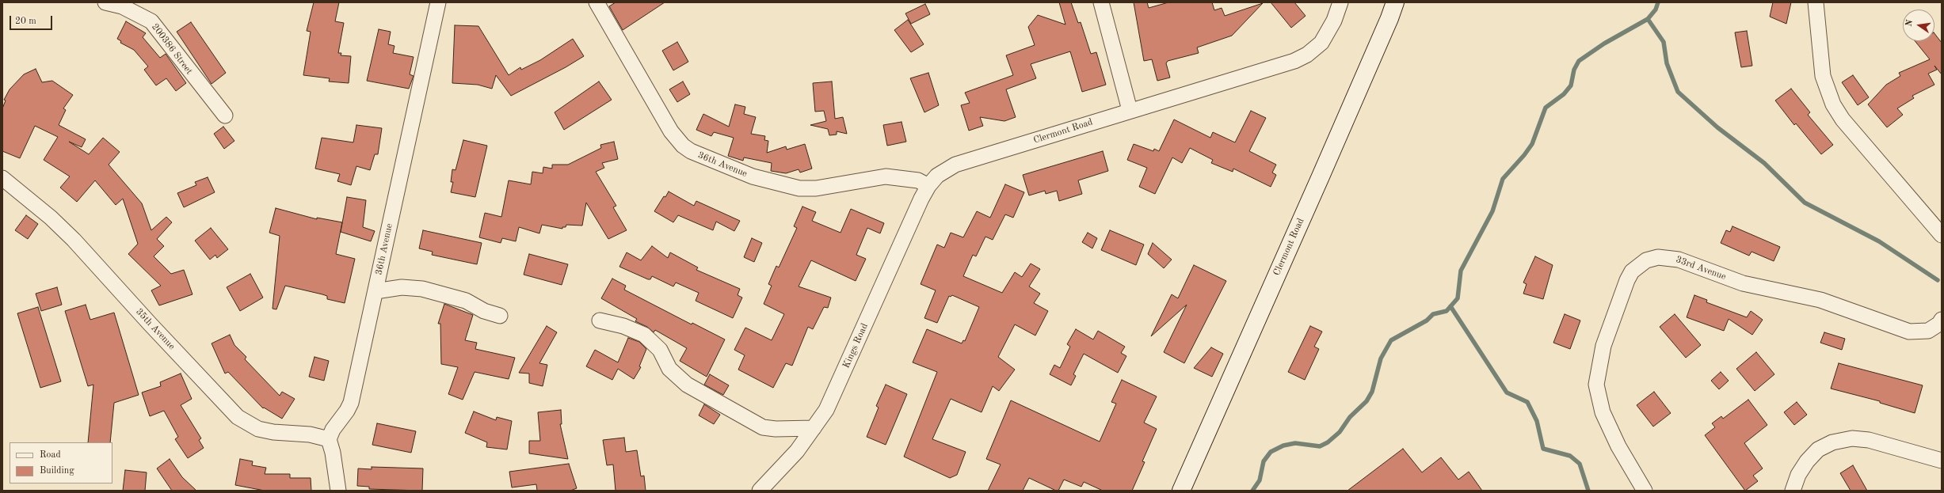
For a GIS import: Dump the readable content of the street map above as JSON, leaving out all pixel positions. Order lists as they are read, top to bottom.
{
  "streets": {
    "street": [
      "200386 Street",
      "Clermont Road",
      "36th Avenue",
      "33rd Avenue",
      "35th Avenue",
      "Kings Road"
    ]
  },
  "crossings": [
    ["Clermont Road", "36th Avenue"],
    ["Clermont Road", "Kings Road"],
    ["36th Avenue", "35th Avenue"],
    ["36th Avenue", "Kings Road"]
  ],
  "legend": ["Road", "Building"],
  "scale_bar": "20 m",
  "north": "left"
}
